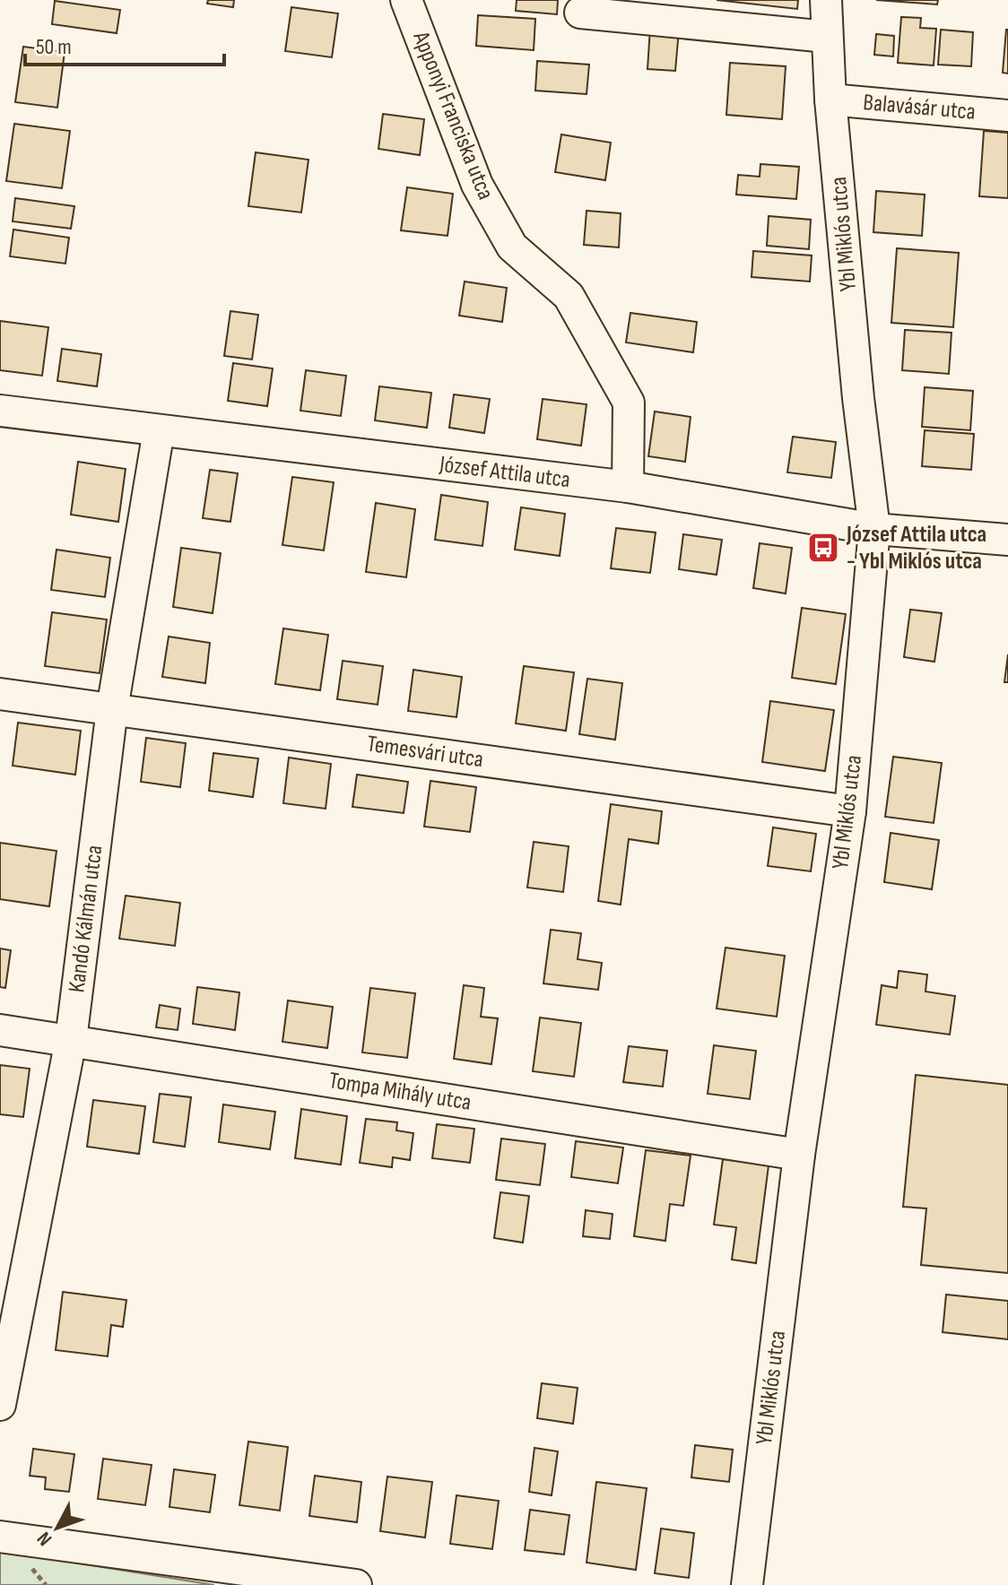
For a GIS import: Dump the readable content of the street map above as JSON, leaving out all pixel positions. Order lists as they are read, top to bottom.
{
  "streets": {
    "street": [
      "Balavásár utca",
      "Apponyi Franciska utca",
      "Ybl Miklós utca",
      "József Attila utca",
      "Temesvári utca",
      "Kandó Kálmán utca",
      "Tompa Mihály utca"
    ]
  },
  "crossings": [
    ["Balavásár utca", "Ybl Miklós utca"],
    ["Apponyi Franciska utca", "József Attila utca"],
    ["Ybl Miklós utca", "József Attila utca"],
    ["Ybl Miklós utca", "Temesvári utca"],
    ["Ybl Miklós utca", "Tompa Mihály utca"],
    ["József Attila utca", "Kandó Kálmán utca"],
    ["Temesvári utca", "Kandó Kálmán utca"],
    ["Kandó Kálmán utca", "Tompa Mihály utca"]
  ],
  "places": {
    "bus stop": ["József Attila utca - Ybl Miklós utca"]
  },
  "scale_bar": "50 m",
  "north": "bottom left"
}
